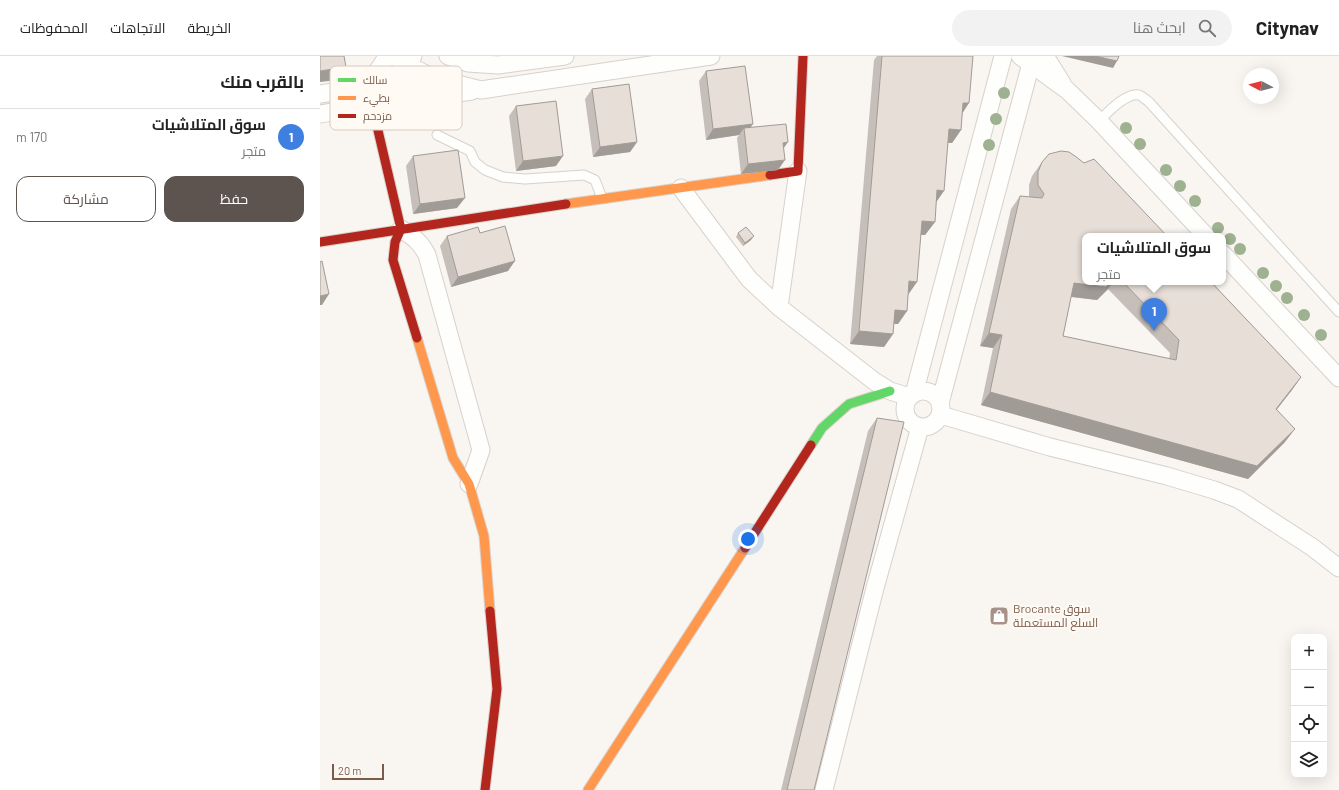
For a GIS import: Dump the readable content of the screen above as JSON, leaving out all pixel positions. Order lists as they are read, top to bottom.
{
  "places": {
    "shop": ["Brocante سوق السلع المستعملة"]
  },
  "legend": ["سالك", "بطيء", "مزدحم"],
  "scale_bar": "20 m",
  "north": "left",
  "page": {
    "header": "Citynav",
    "search": "ابحث هنا",
    "nav": ["الخريطة", "الاتجاهات", "المحفوظات"],
    "heading": "بالقرب منك",
    "list": [
      {
        "mark": "1",
        "name": "سوق المتلاشيات",
        "note": "متجر",
        "value": "170 m"
      }
    ],
    "buttons": ["حفظ", "مشاركة"],
    "popup": ["سوق المتلاشيات", "متجر"],
    "pins": "1",
    "map_buttons": ["+", "−"],
    "scale": "20 m"
  }
}
